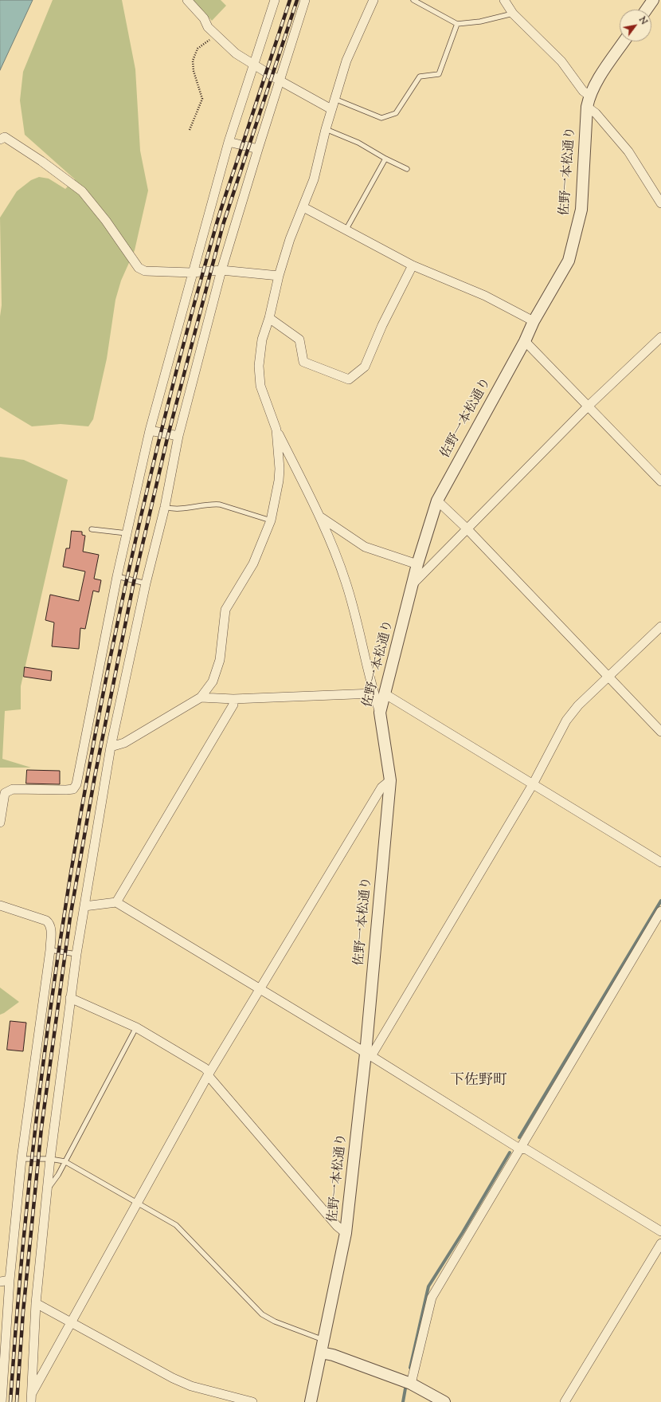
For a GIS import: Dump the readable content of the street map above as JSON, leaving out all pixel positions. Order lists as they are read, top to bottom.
{
  "streets": {
    "street": ["佐野一本松通り"]
  },
  "districts": ["下佐野町"],
  "north": "top right"
}
